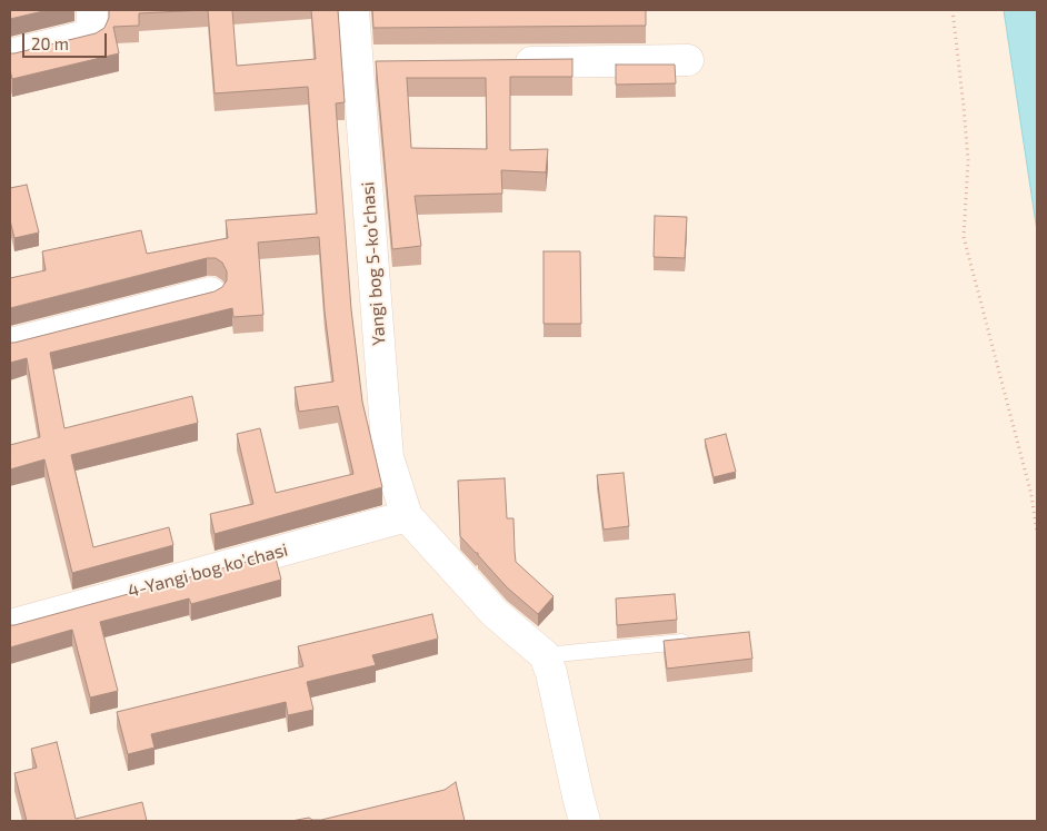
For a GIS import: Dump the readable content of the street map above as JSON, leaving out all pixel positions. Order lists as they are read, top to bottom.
{
  "streets": {
    "street": ["Yangi bog 5-koʼchasi", "4-Yangi bog koʼchasi"]
  },
  "crossings": [
    ["Yangi bog 5-koʼchasi", "4-Yangi bog koʼchasi"]
  ],
  "scale_bar": "20 m"
}
